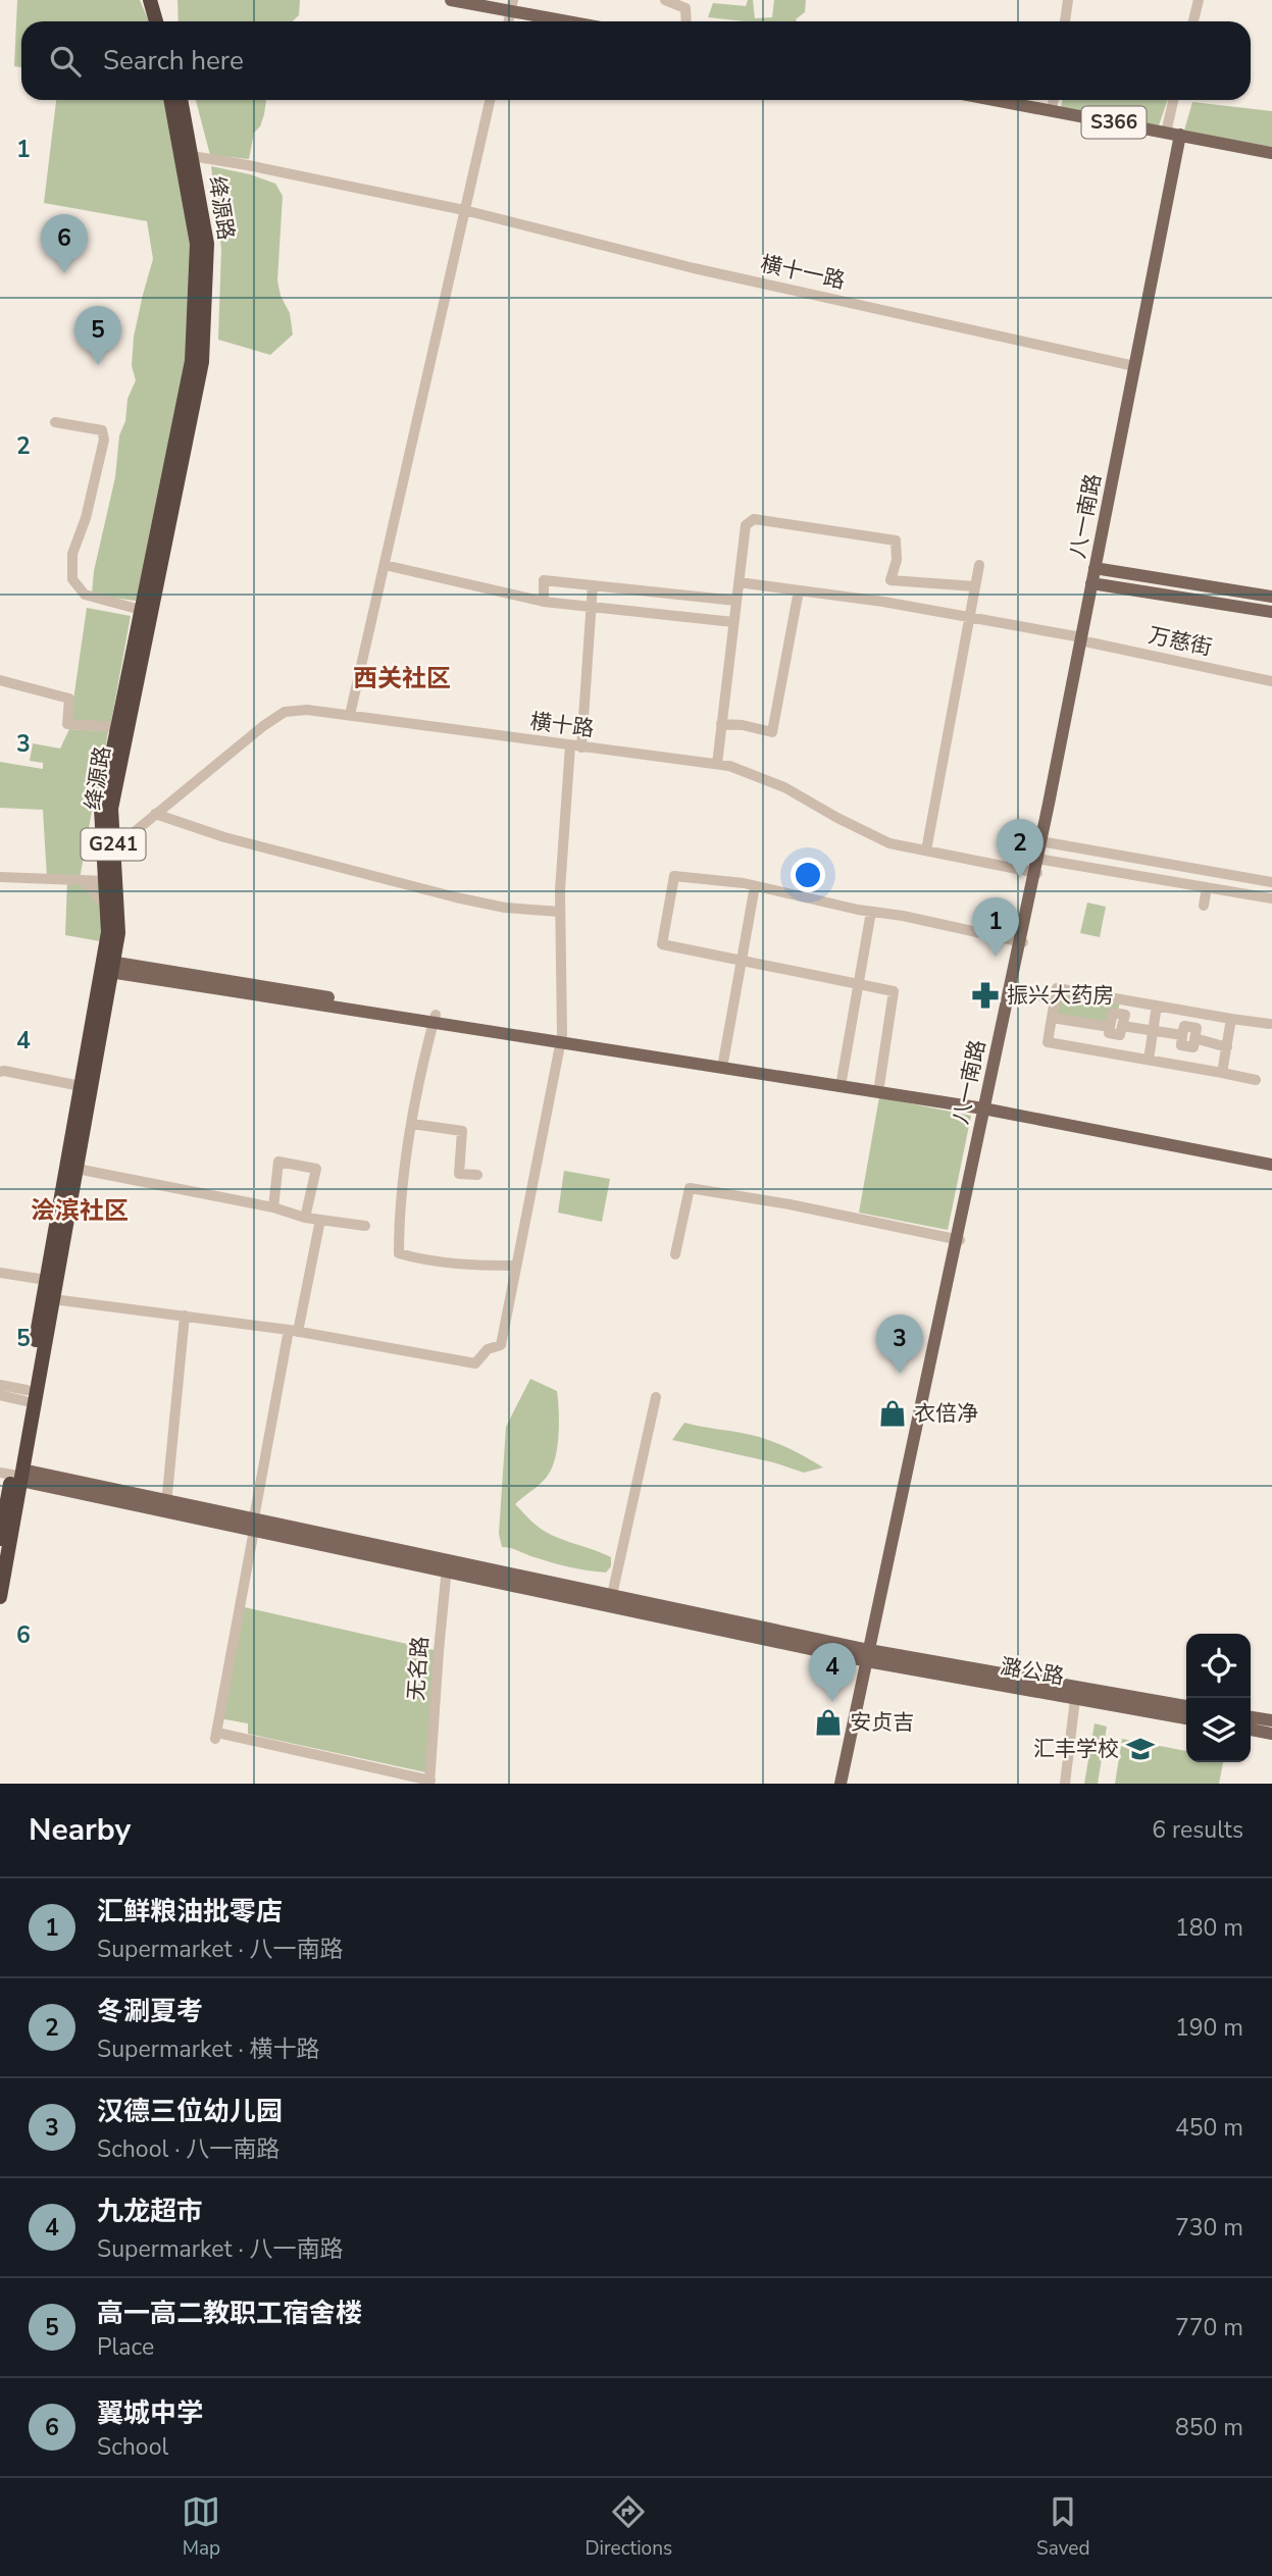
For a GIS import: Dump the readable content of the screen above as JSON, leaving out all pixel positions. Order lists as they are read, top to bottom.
{
  "streets": {
    "highway": ["绛源路", "G241"],
    "main road": ["S366", "八一南路", "潞公路"],
    "street": [
      "横十一路",
      "万慈街",
      "横十路",
      "无名路"
    ]
  },
  "crossings": [
    ["S366", "八一南路"],
    ["绛源路", "横十一路"],
    ["绛源路", "横十路"],
    ["横十一路", "八一南路"],
    ["八一南路", "万慈街"],
    ["八一南路", "横十路"],
    ["八一南路", "潞公路"]
  ],
  "districts": ["西关社区", "浍滨社区"],
  "places": {
    "pharmacy": ["振兴大药房"],
    "shop": ["衣倍净", "安贞吉"],
    "school or university": ["汇丰学校"]
  },
  "page": {
    "search": "Search here",
    "pins": [
      "6",
      "5",
      "2",
      "1",
      "3",
      "4"
    ],
    "heading": ["Nearby", "6 results"],
    "list": [
      {
        "mark": "1",
        "name": "汇鲜粮油批零店",
        "note": "Supermarket · 八一南路",
        "value": "180 m"
      },
      {
        "mark": "2",
        "name": "冬涮夏考",
        "note": "Supermarket · 横十路",
        "value": "190 m"
      },
      {
        "mark": "3",
        "name": "汉德三位幼儿园",
        "note": "School · 八一南路",
        "value": "450 m"
      },
      {
        "mark": "4",
        "name": "九龙超市",
        "note": "Supermarket · 八一南路",
        "value": "730 m"
      },
      {
        "mark": "5",
        "name": "高一高二教职工宿舍楼",
        "note": "Place",
        "value": "770 m"
      },
      {
        "mark": "6",
        "name": "翼城中学",
        "note": "School",
        "value": "850 m"
      }
    ],
    "nav": ["Map", "Directions", "Saved"]
  },
  "grid": {
    "rows": [
      "1",
      "2",
      "3",
      "4",
      "5",
      "6"
    ]
  }
}
